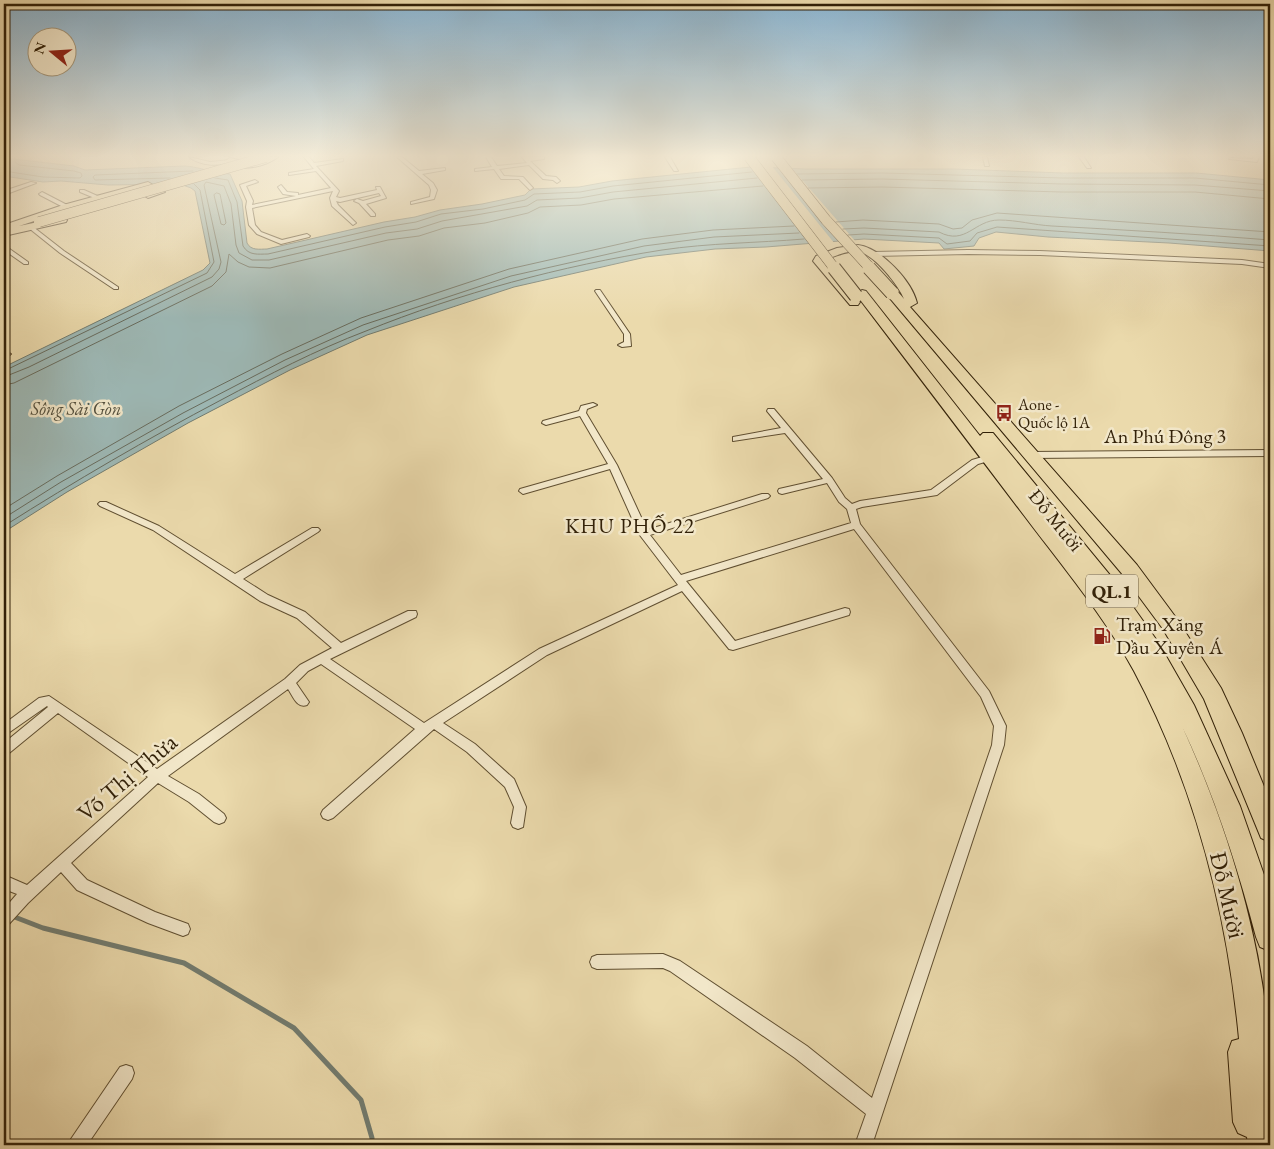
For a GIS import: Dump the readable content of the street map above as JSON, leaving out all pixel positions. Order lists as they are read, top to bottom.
{
  "streets": {
    "highway": ["Đỗ Mười", "QL.1"],
    "street": ["An Phú Đông 3", "Võ Thị Thừa"]
  },
  "crossings": [
    ["An Phú Đông 3", "Đỗ Mười"],
    ["Đỗ Mười", "QL.1"]
  ],
  "districts": ["KHU PHỐ 22"],
  "water": ["Sông Sài Gòn"],
  "places": {
    "bus stop": ["Aone - Quốc lộ 1A"],
    "fuel station": ["Trạm Xăng Dầu Xuyên Á"]
  },
  "north": "left"
}
